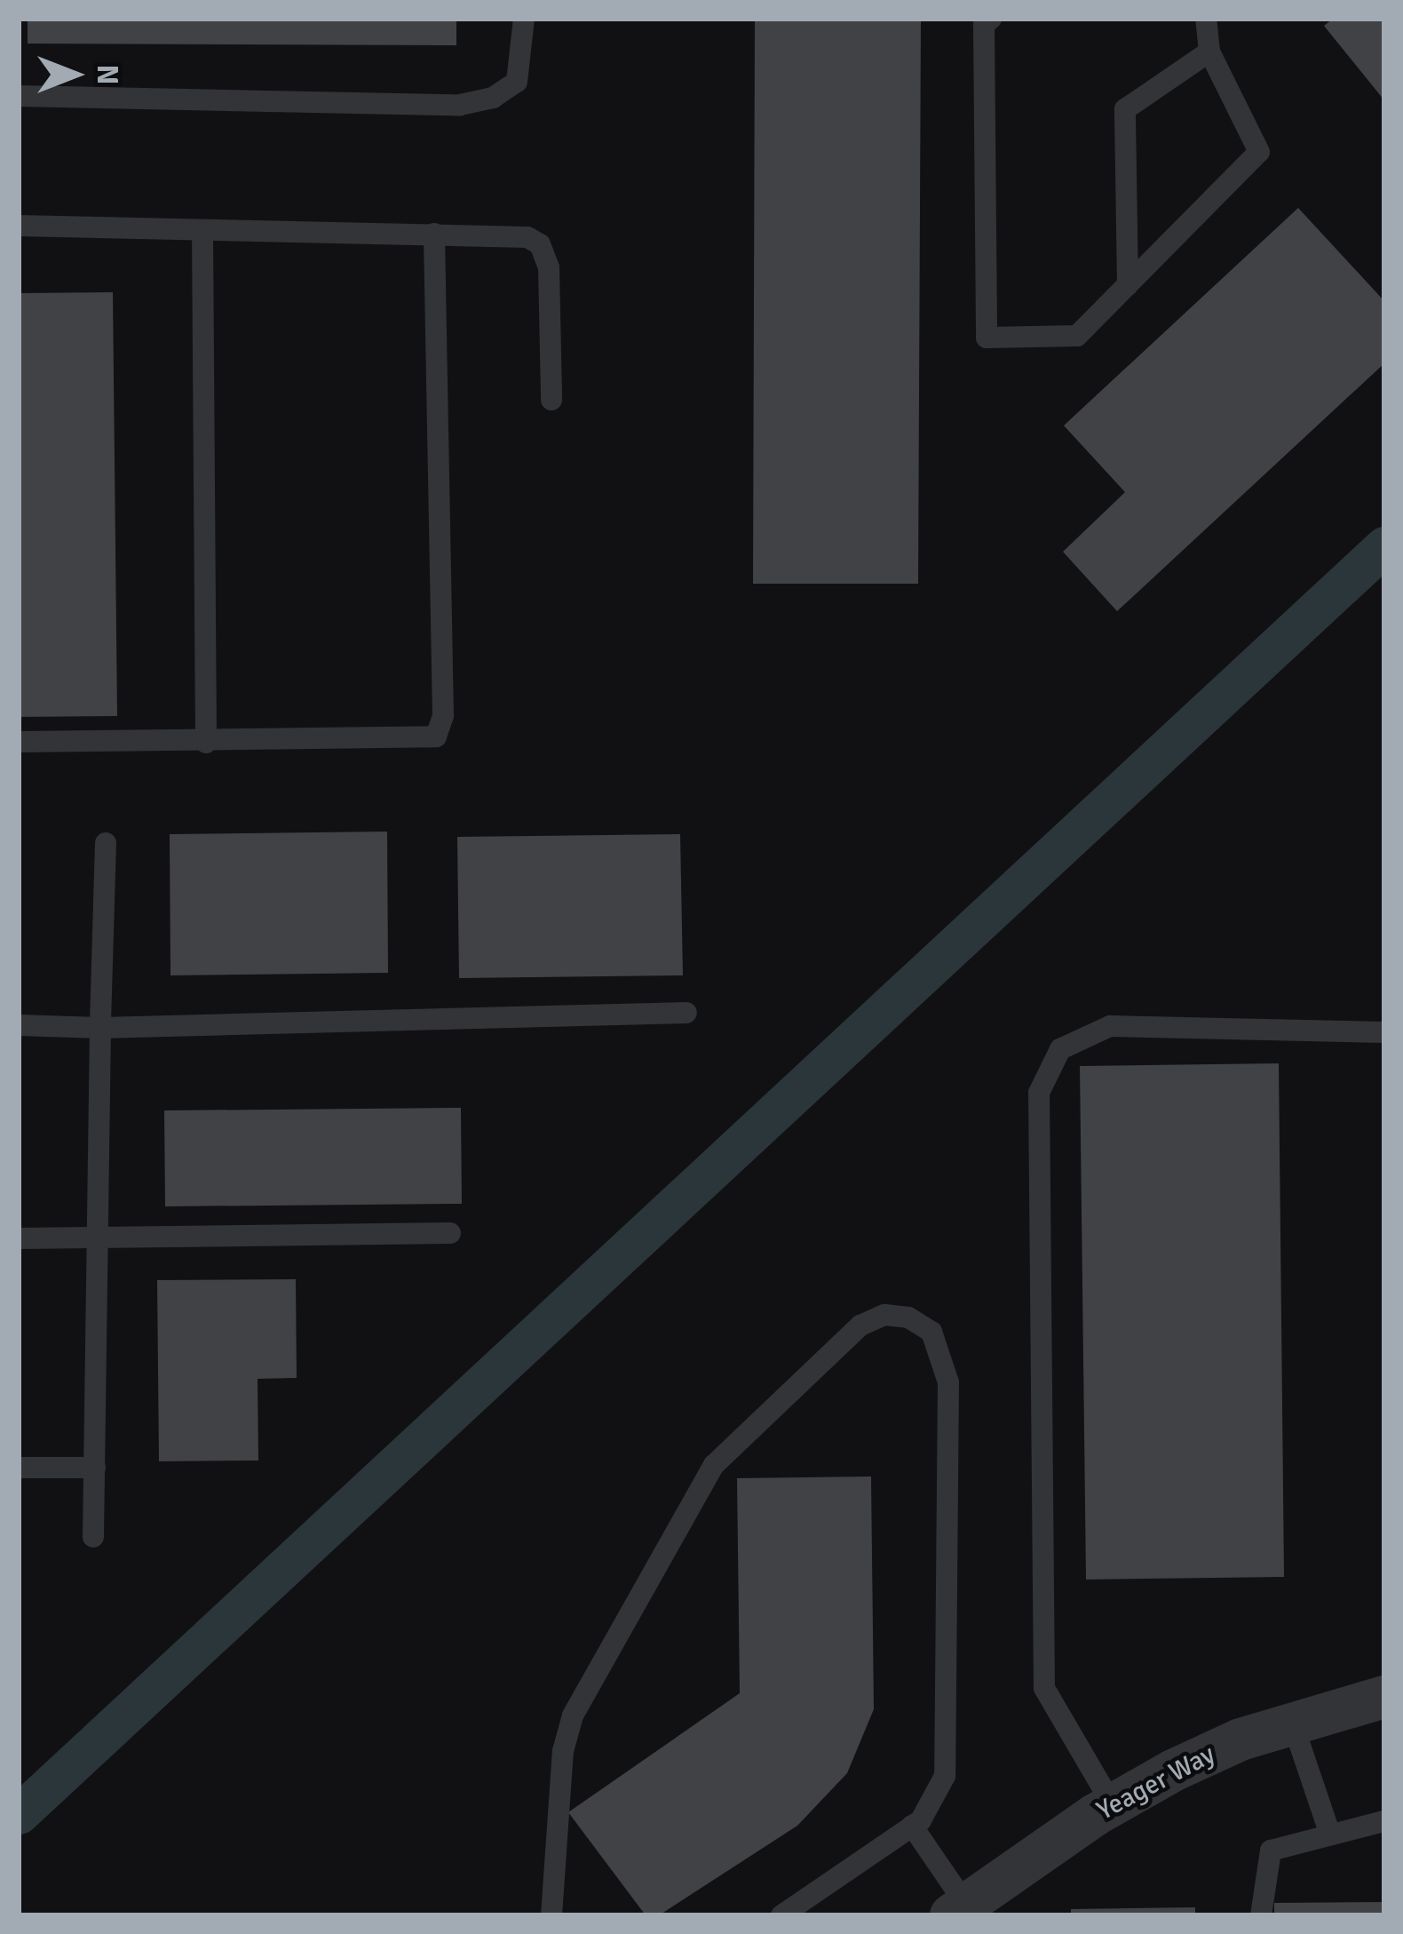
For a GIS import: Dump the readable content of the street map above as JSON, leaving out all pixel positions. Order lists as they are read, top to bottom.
{
  "streets": {
    "street": ["Yeager Way"]
  },
  "north": "right"
}
